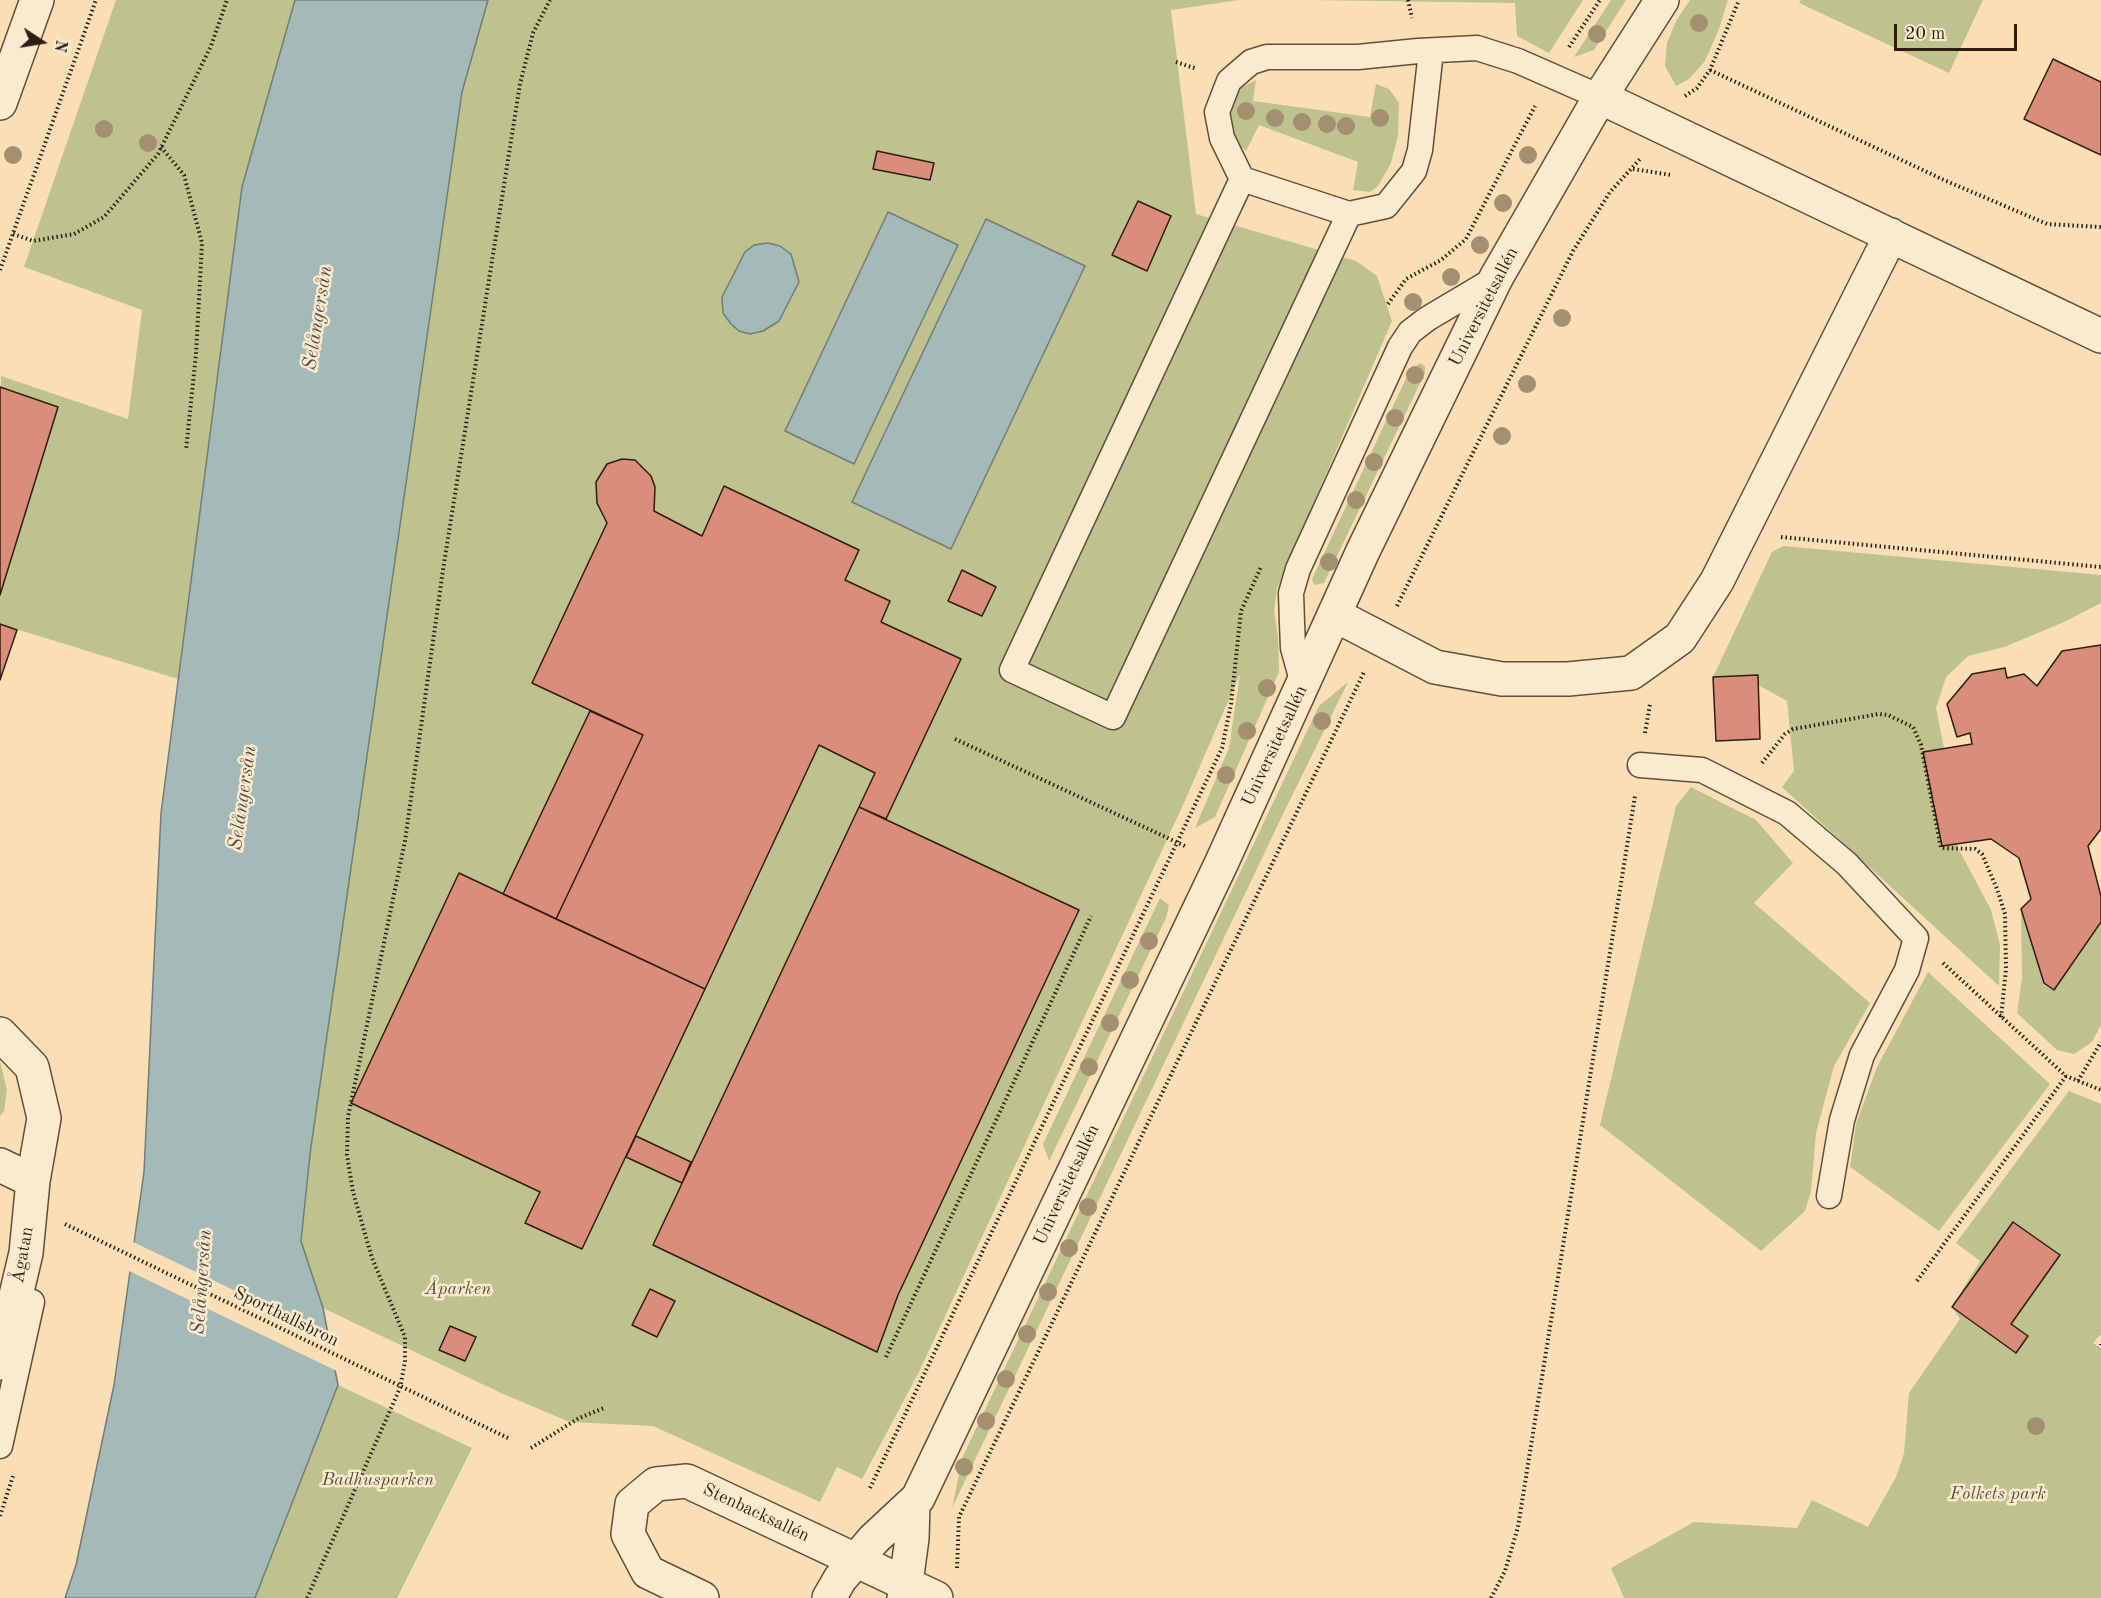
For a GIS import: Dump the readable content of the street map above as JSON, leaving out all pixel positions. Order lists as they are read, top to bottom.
{
  "streets": {
    "street": ["Universitetsallén", "Ågatan", "Stenbacksallén"],
    "path": ["Sporthallsbron"]
  },
  "crossings": [
    ["Universitetsallén", "Stenbacksallén"]
  ],
  "water": ["Selångersån"],
  "parks": ["Åparken", "Badhusparken", "Folkets park"],
  "scale_bar": "20 m",
  "north": "right"
}
